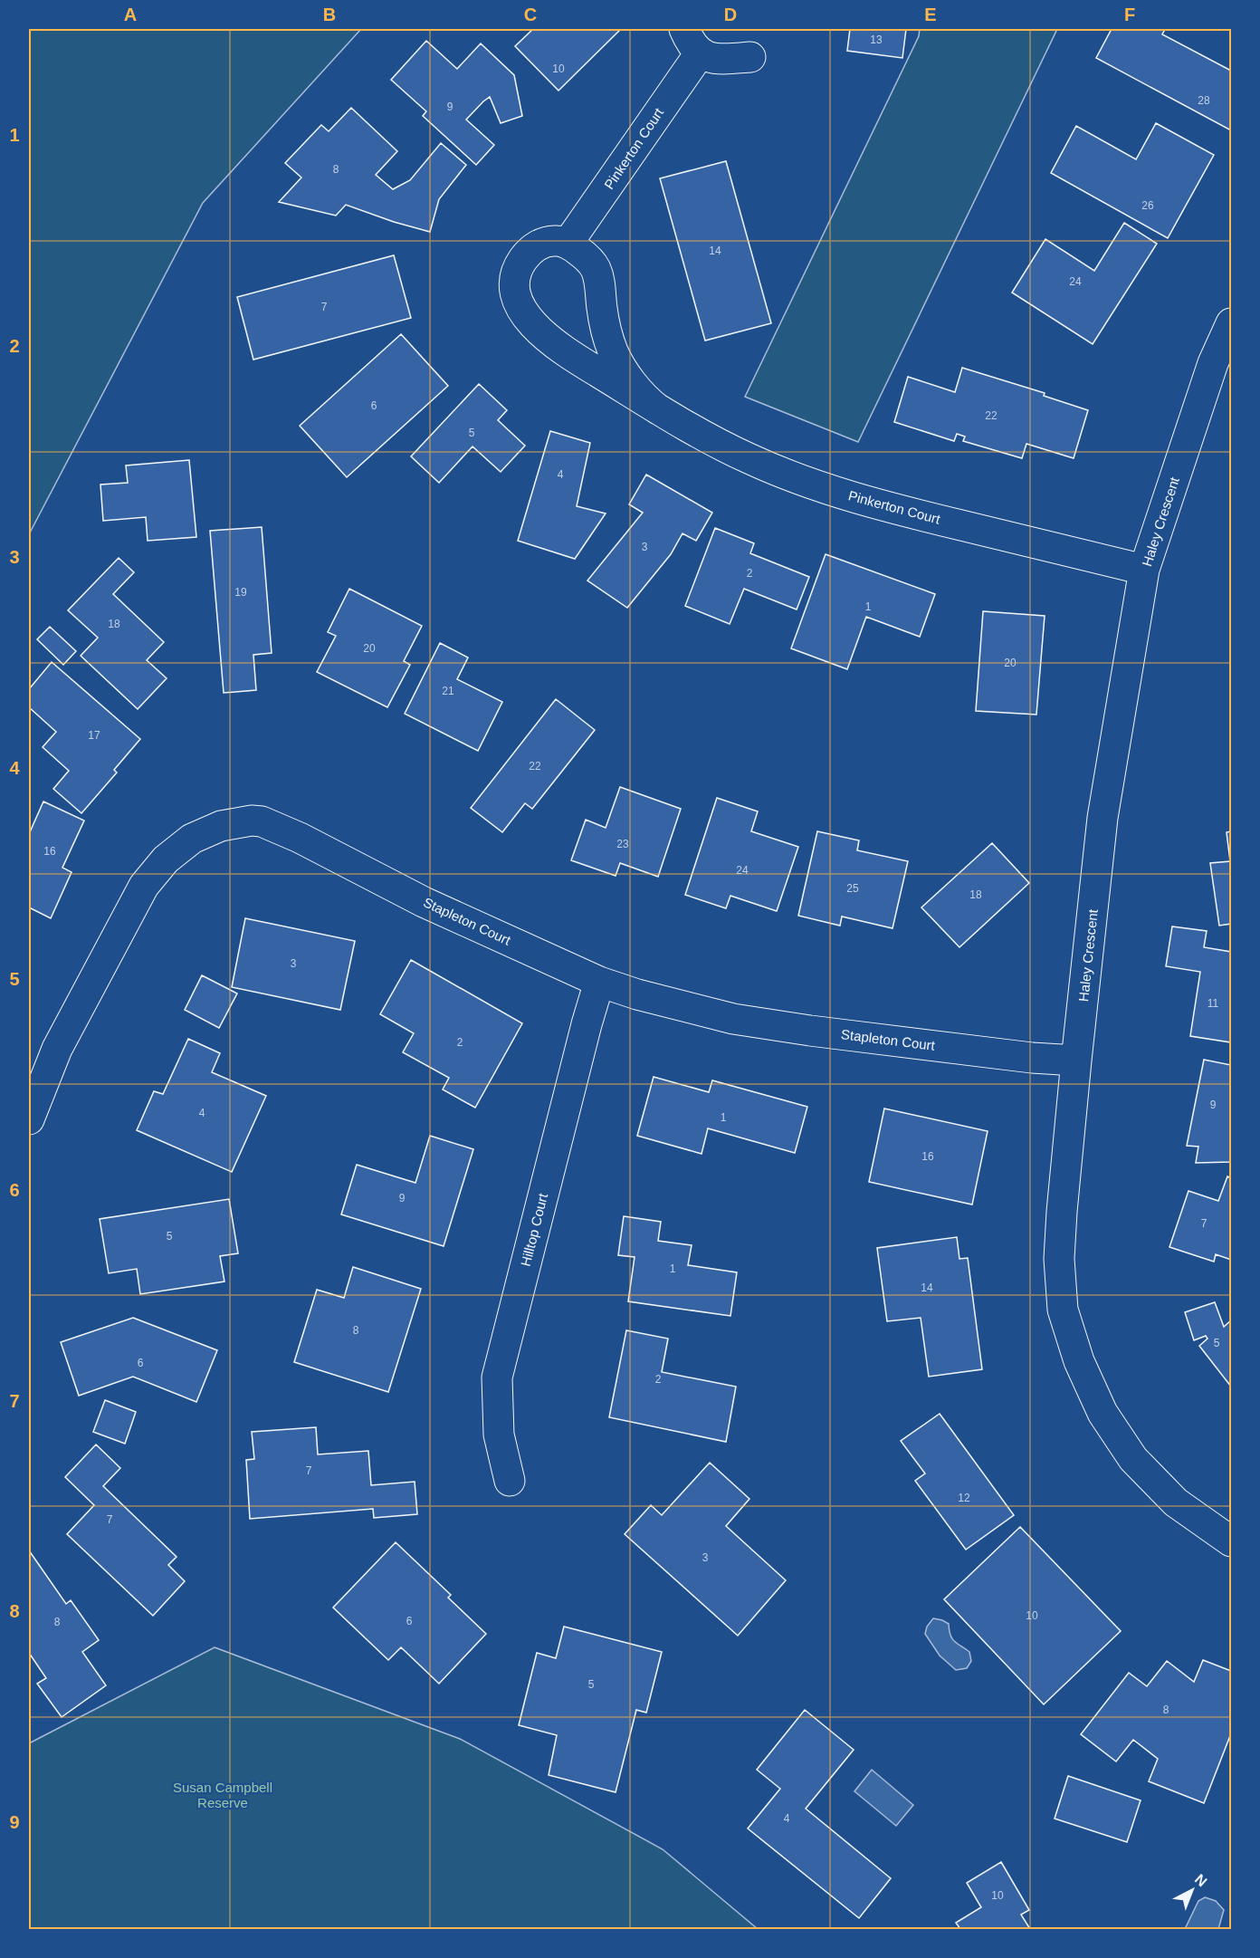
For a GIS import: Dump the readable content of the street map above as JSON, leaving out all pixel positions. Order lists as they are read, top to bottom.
{
  "streets": {
    "street": [
      "Pinkerton Court",
      "Haley Crescent",
      "Stapleton Court",
      "Hilltop Court"
    ]
  },
  "crossings": [
    ["Pinkerton Court", "Haley Crescent"],
    ["Haley Crescent", "Stapleton Court"],
    ["Stapleton Court", "Hilltop Court"]
  ],
  "parks": ["Susan Campbell Reserve"],
  "house_numbers": [
    "13",
    "10",
    "28",
    "9",
    "8",
    "26",
    "14",
    "24",
    "7",
    "6",
    "22",
    "5",
    "4",
    "3",
    "2",
    "19",
    "1",
    "18",
    "20",
    "20",
    "21",
    "17",
    "22",
    "23",
    "16",
    "24",
    "25",
    "18",
    "3",
    "11",
    "2",
    "9",
    "4",
    "1",
    "16",
    "9",
    "7",
    "5",
    "1",
    "14",
    "8",
    "5",
    "6",
    "2",
    "7",
    "12",
    "7",
    "3",
    "10",
    "6",
    "8",
    "5",
    "8",
    "4",
    "10"
  ],
  "north": "top right",
  "grid": {
    "columns": [
      "A",
      "B",
      "C",
      "D",
      "E",
      "F"
    ],
    "rows": [
      "1",
      "2",
      "3",
      "4",
      "5",
      "6",
      "7",
      "8",
      "9"
    ]
  }
}
